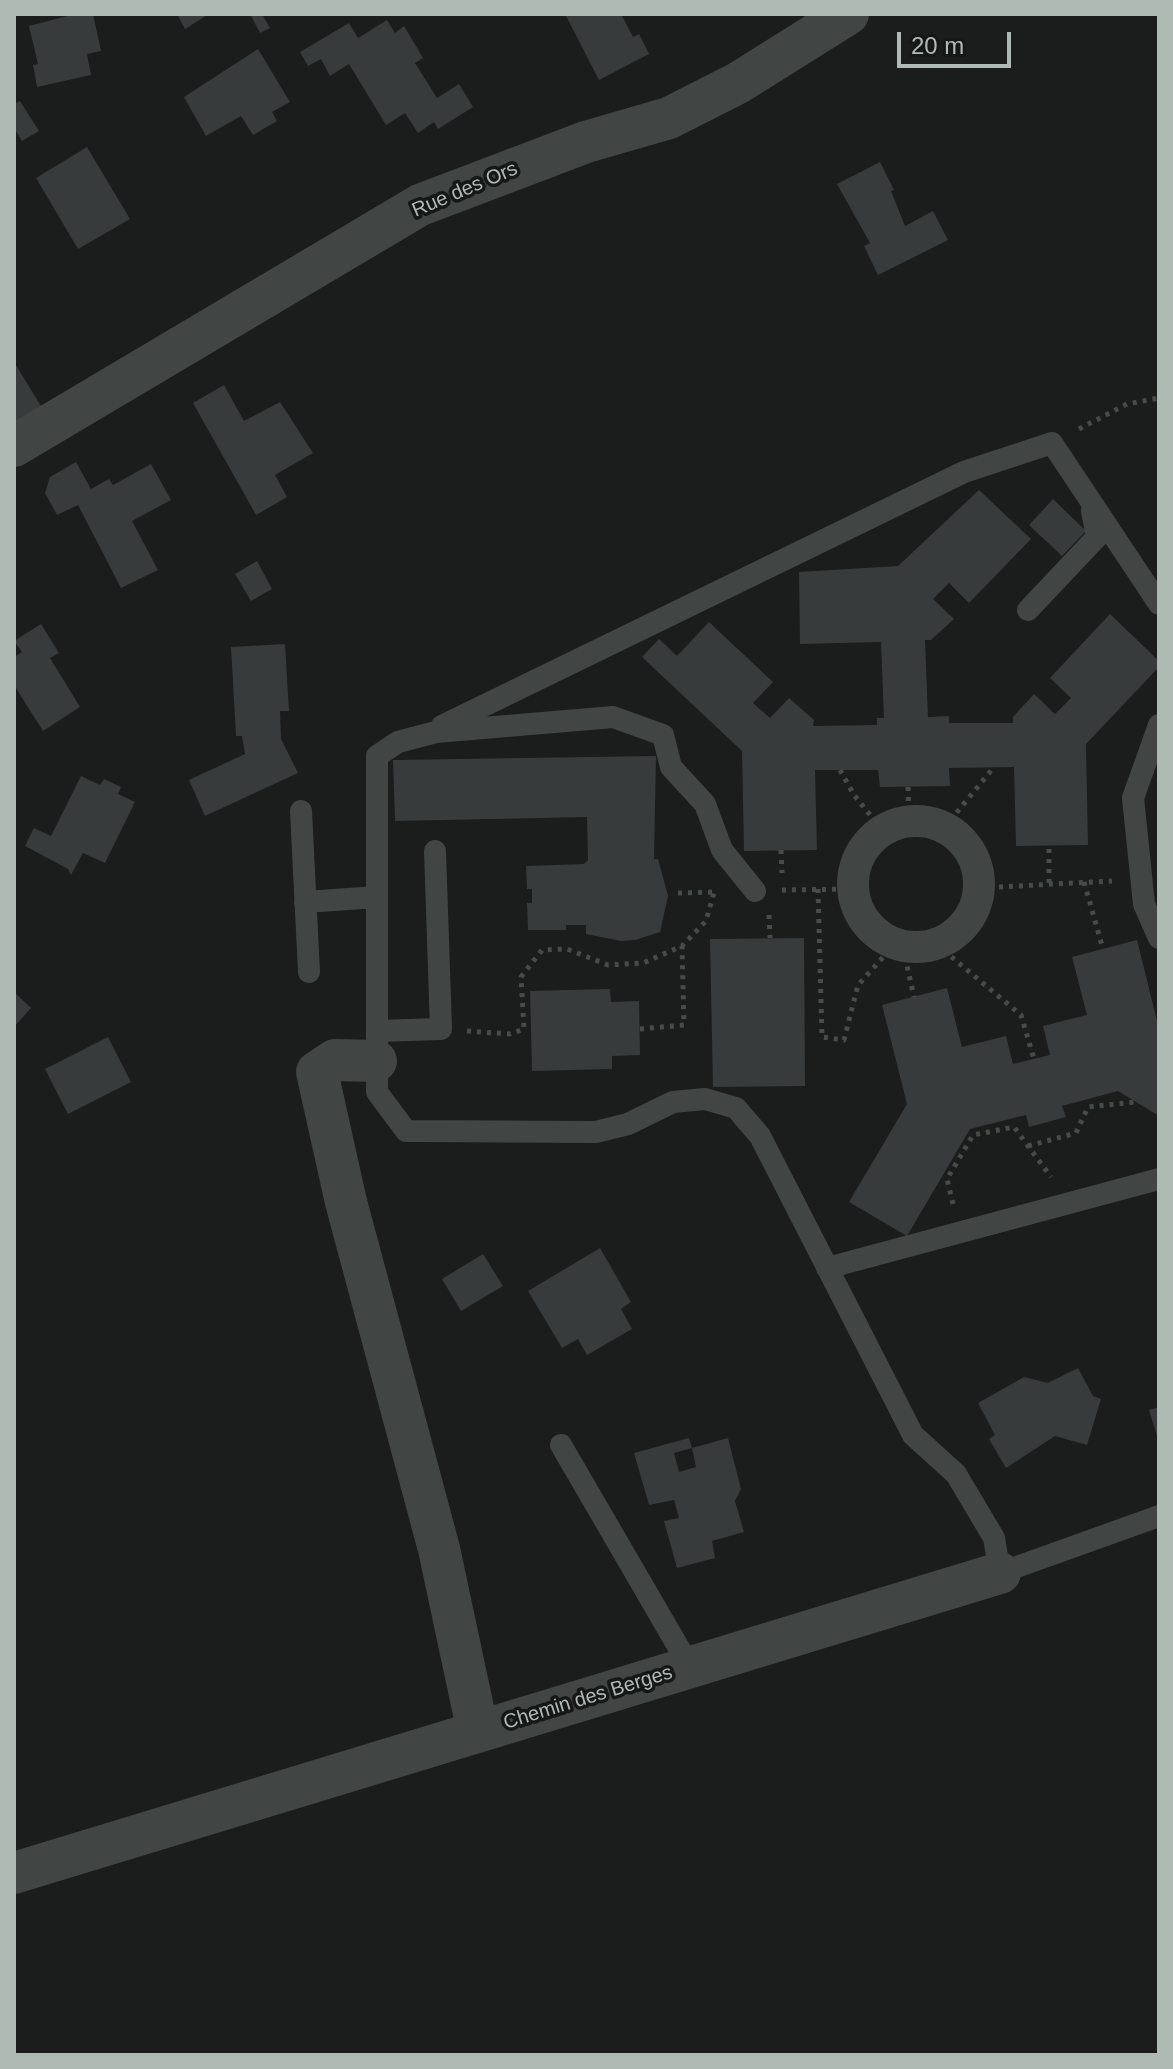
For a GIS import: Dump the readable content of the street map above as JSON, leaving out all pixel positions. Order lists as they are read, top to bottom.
{
  "streets": {
    "street": ["Rue des Ors", "Chemin des Berges"]
  },
  "scale_bar": "20 m"
}
